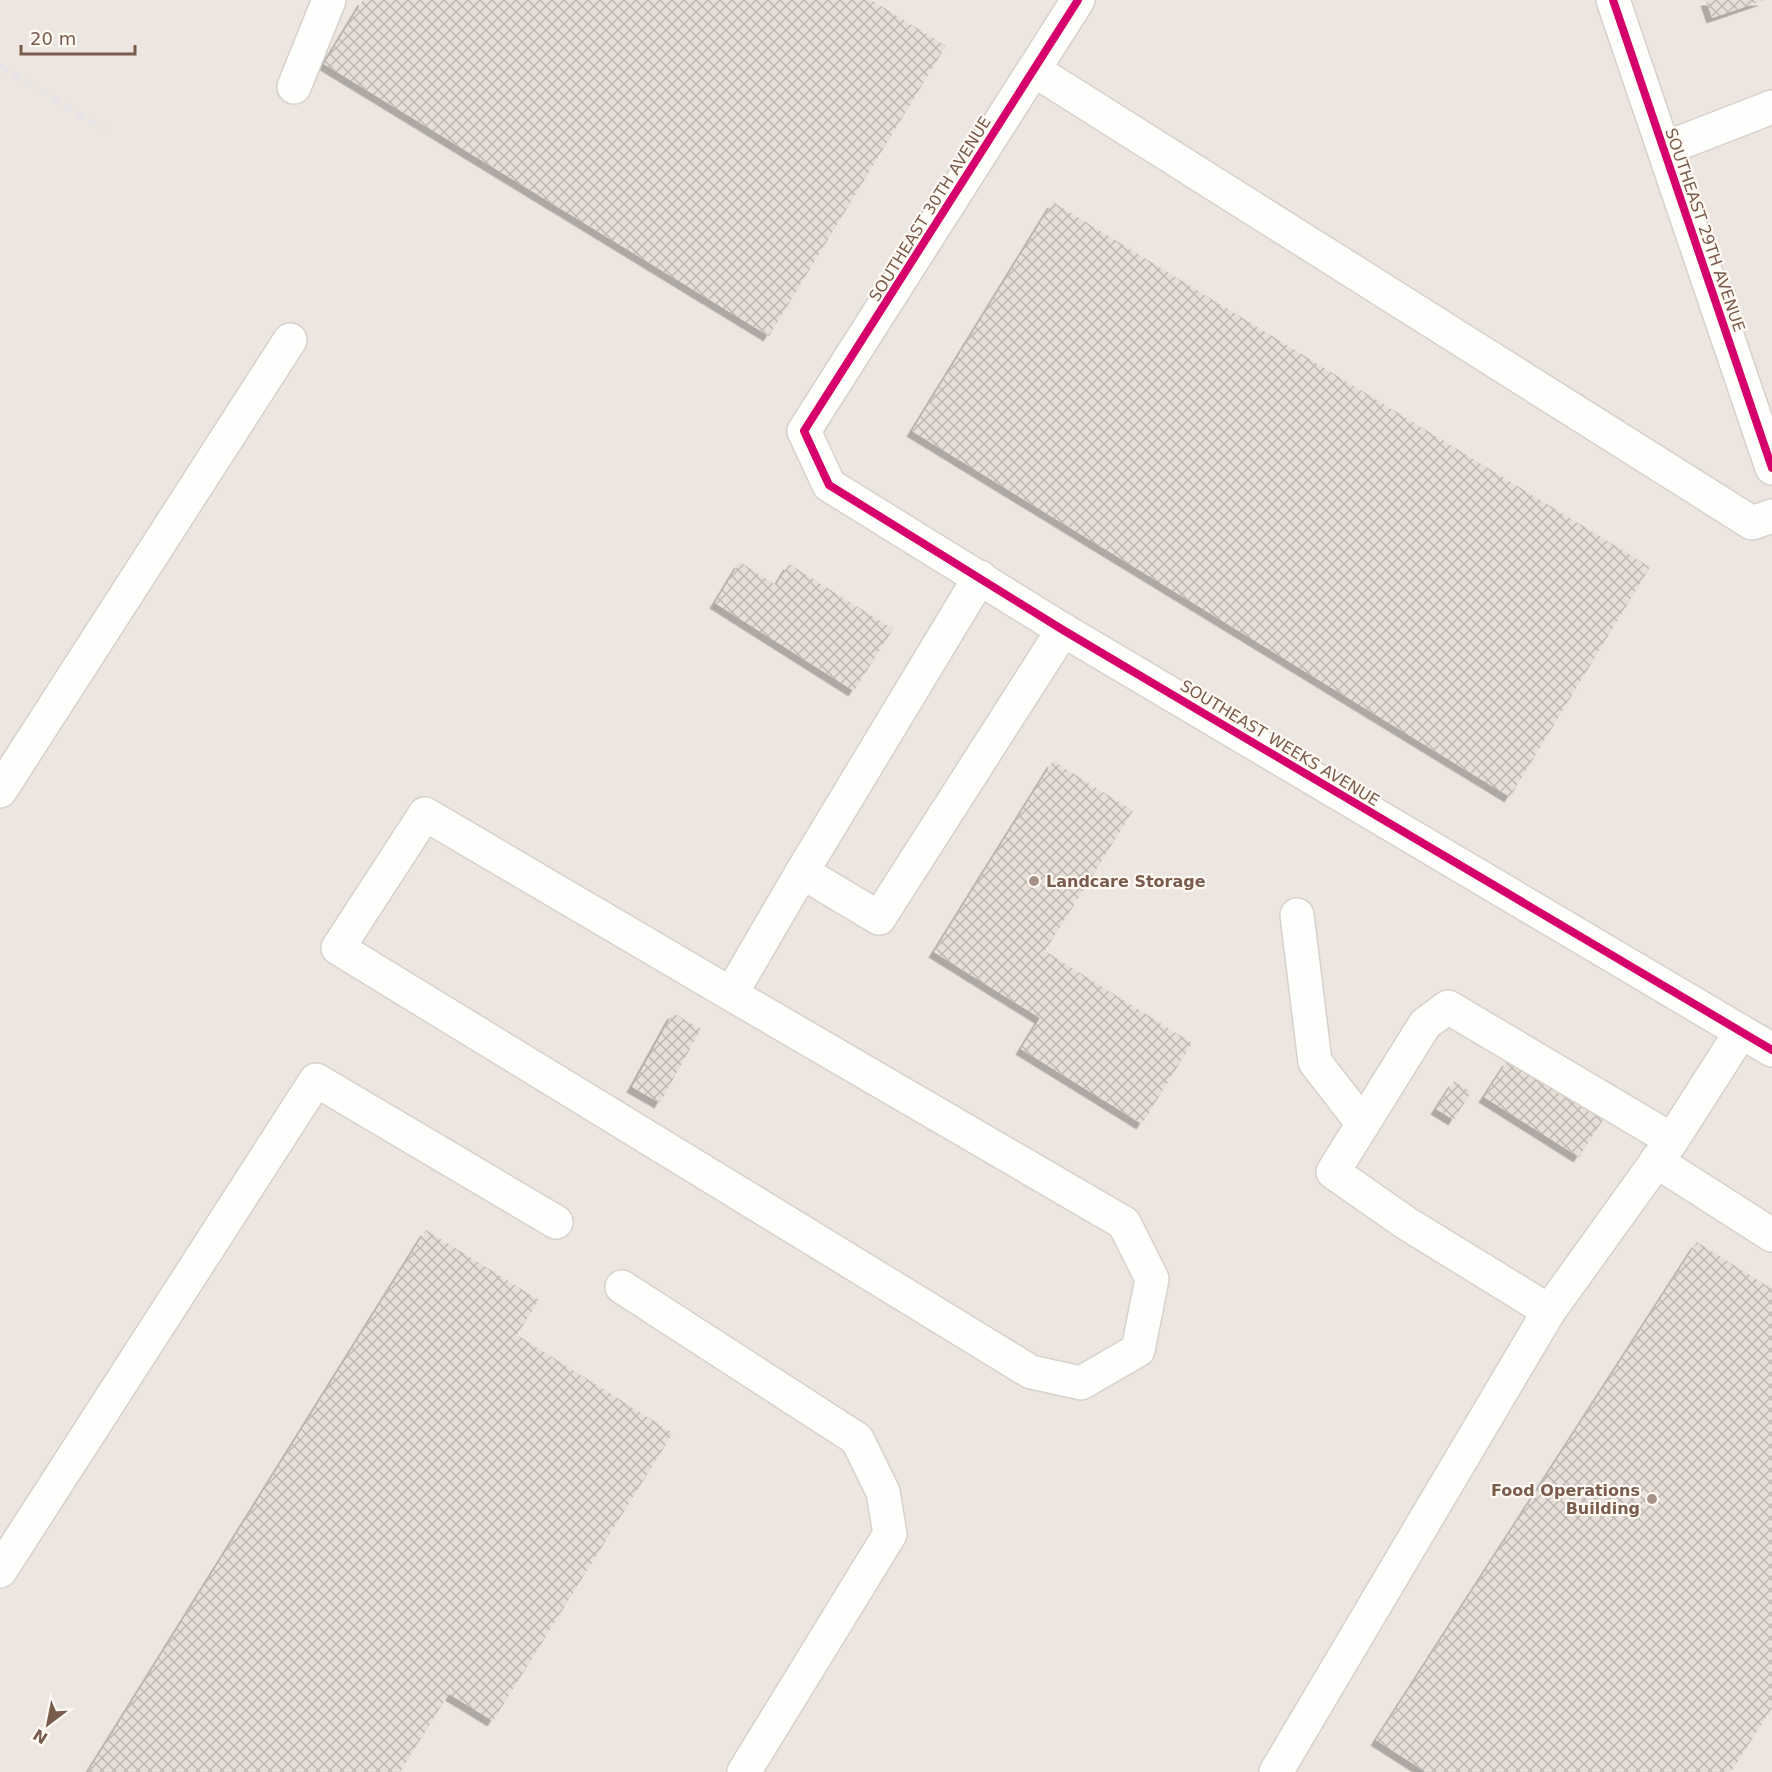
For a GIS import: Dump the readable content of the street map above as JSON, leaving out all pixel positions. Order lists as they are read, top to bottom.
{
  "streets": {
    "street": ["SOUTHEAST 30TH AVENUE", "SOUTHEAST 29TH AVENUE", "SOUTHEAST WEEKS AVENUE"]
  },
  "crossings": [
    ["SOUTHEAST 30TH AVENUE", "SOUTHEAST WEEKS AVENUE"]
  ],
  "places": ["Landcare Storage", "Food Operations Building"],
  "scale_bar": "20 m",
  "north": "bottom left"
}
